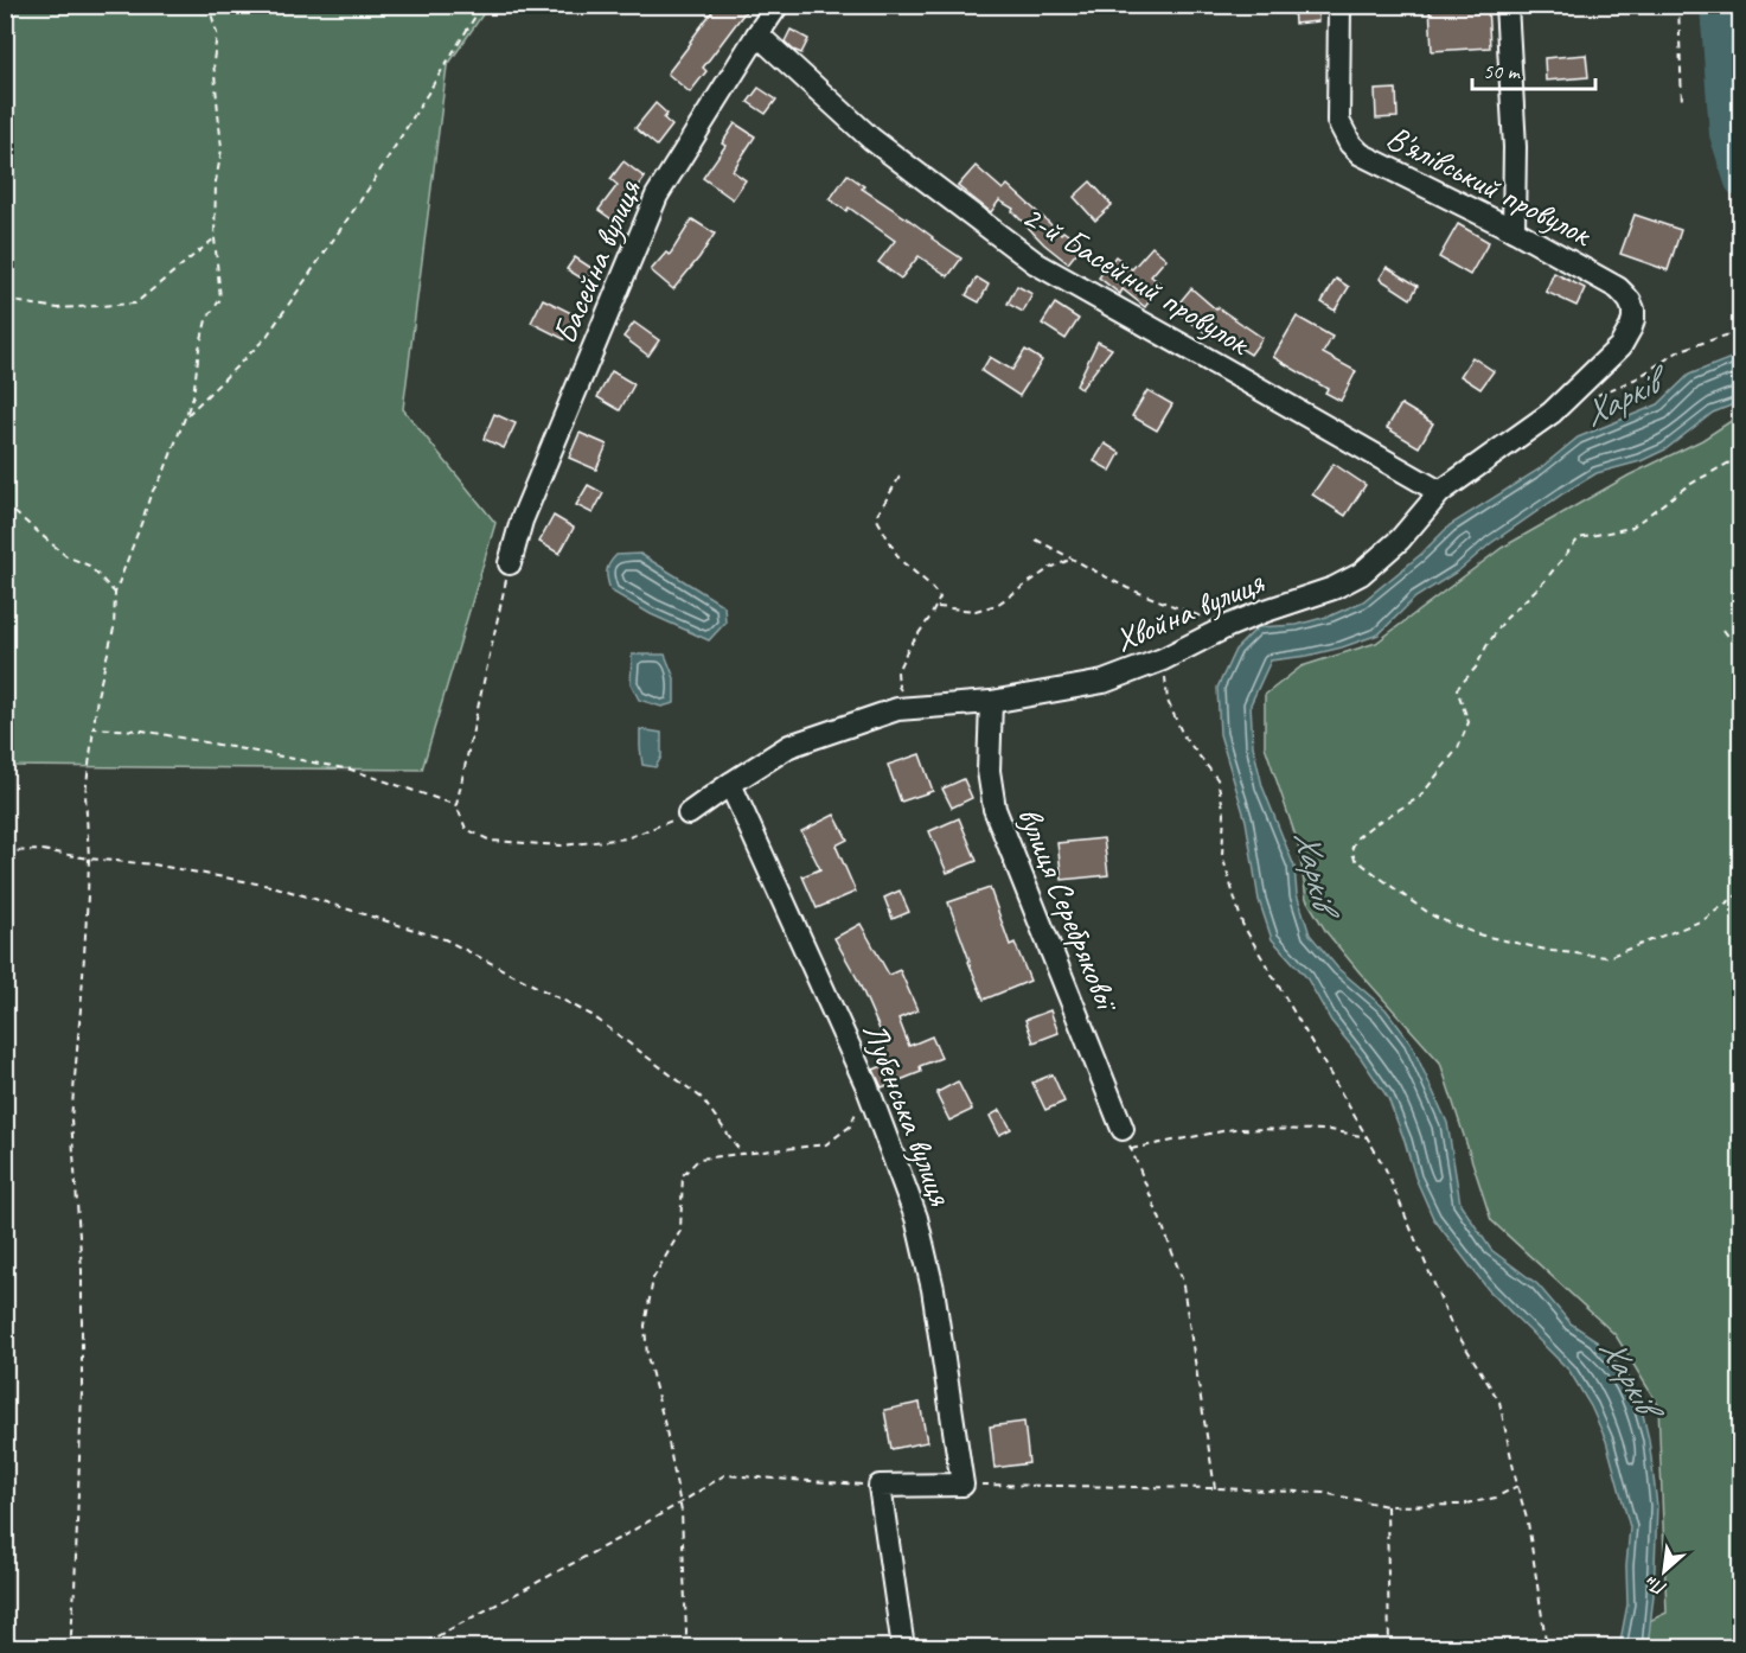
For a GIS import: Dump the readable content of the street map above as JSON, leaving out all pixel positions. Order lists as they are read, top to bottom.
{
  "streets": {
    "street": [
      "В'ялівський провулок",
      "Басейна вулиця",
      "2-й Басейний провулок",
      "Хвойна вулиця",
      "вулиця Серебрякової",
      "Лубeнська вулиця"
    ]
  },
  "crossings": [
    ["В'ялівський провулок", "Хвойна вулиця"],
    ["Басейна вулиця", "2-й Басейний провулок"],
    ["2-й Басейний провулок", "Хвойна вулиця"],
    ["Хвойна вулиця", "вулиця Серебрякової"],
    ["Хвойна вулиця", "Лубeнська вулиця"]
  ],
  "water": ["Харків"],
  "scale_bar": "50 m",
  "north": "bottom left"
}
